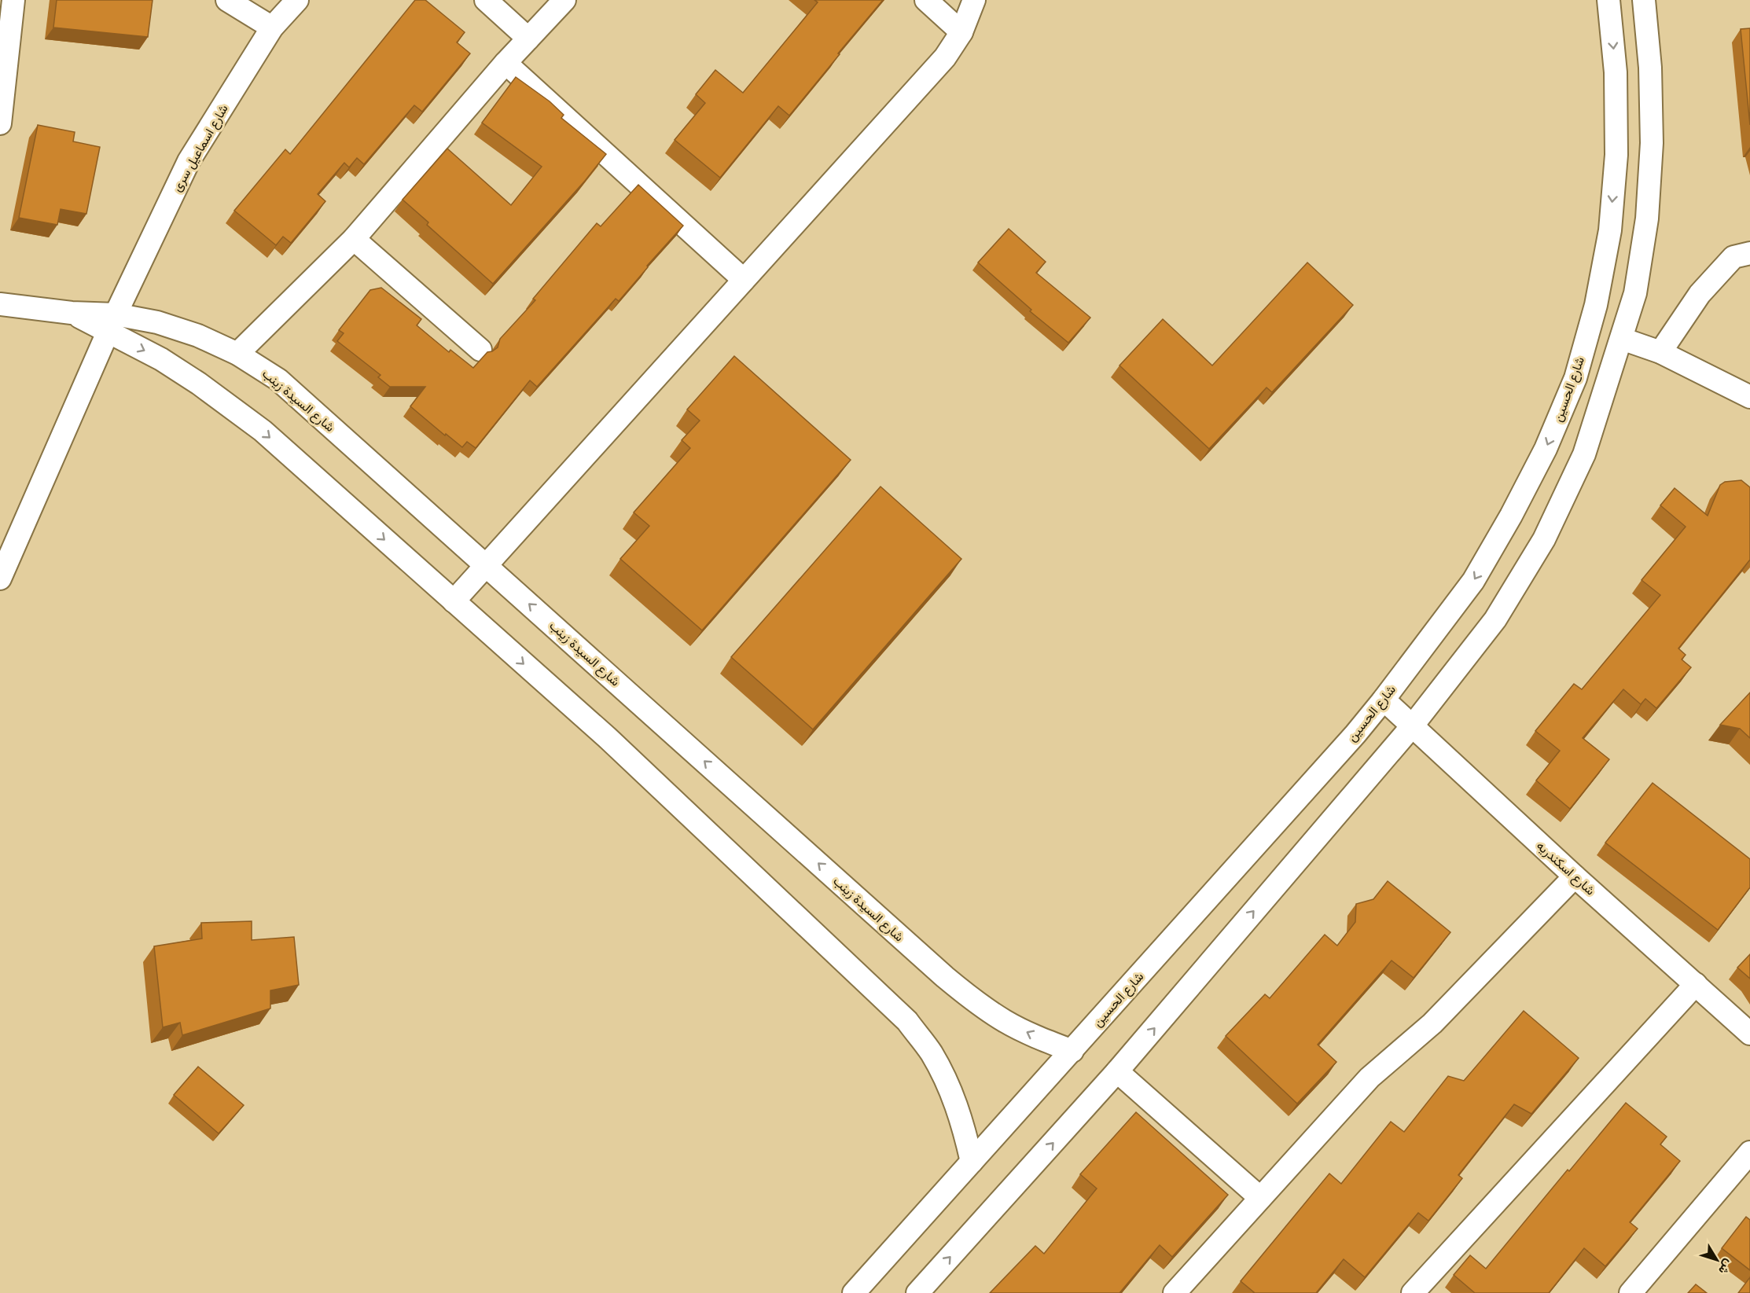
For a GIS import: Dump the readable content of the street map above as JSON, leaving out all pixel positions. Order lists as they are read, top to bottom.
{
  "streets": {
    "street": [
      "شارع اسماعيل سرى",
      "شارع الحسين",
      "شارع السيدة زينب",
      "شارع اسكندريه"
    ]
  },
  "crossings": [
    ["شارع اسماعيل سرى", "شارع السيدة زينب"],
    ["شارع الحسين", "شارع السيدة زينب"],
    ["شارع الحسين", "شارع اسكندريه"]
  ],
  "north": "bottom right"
}
